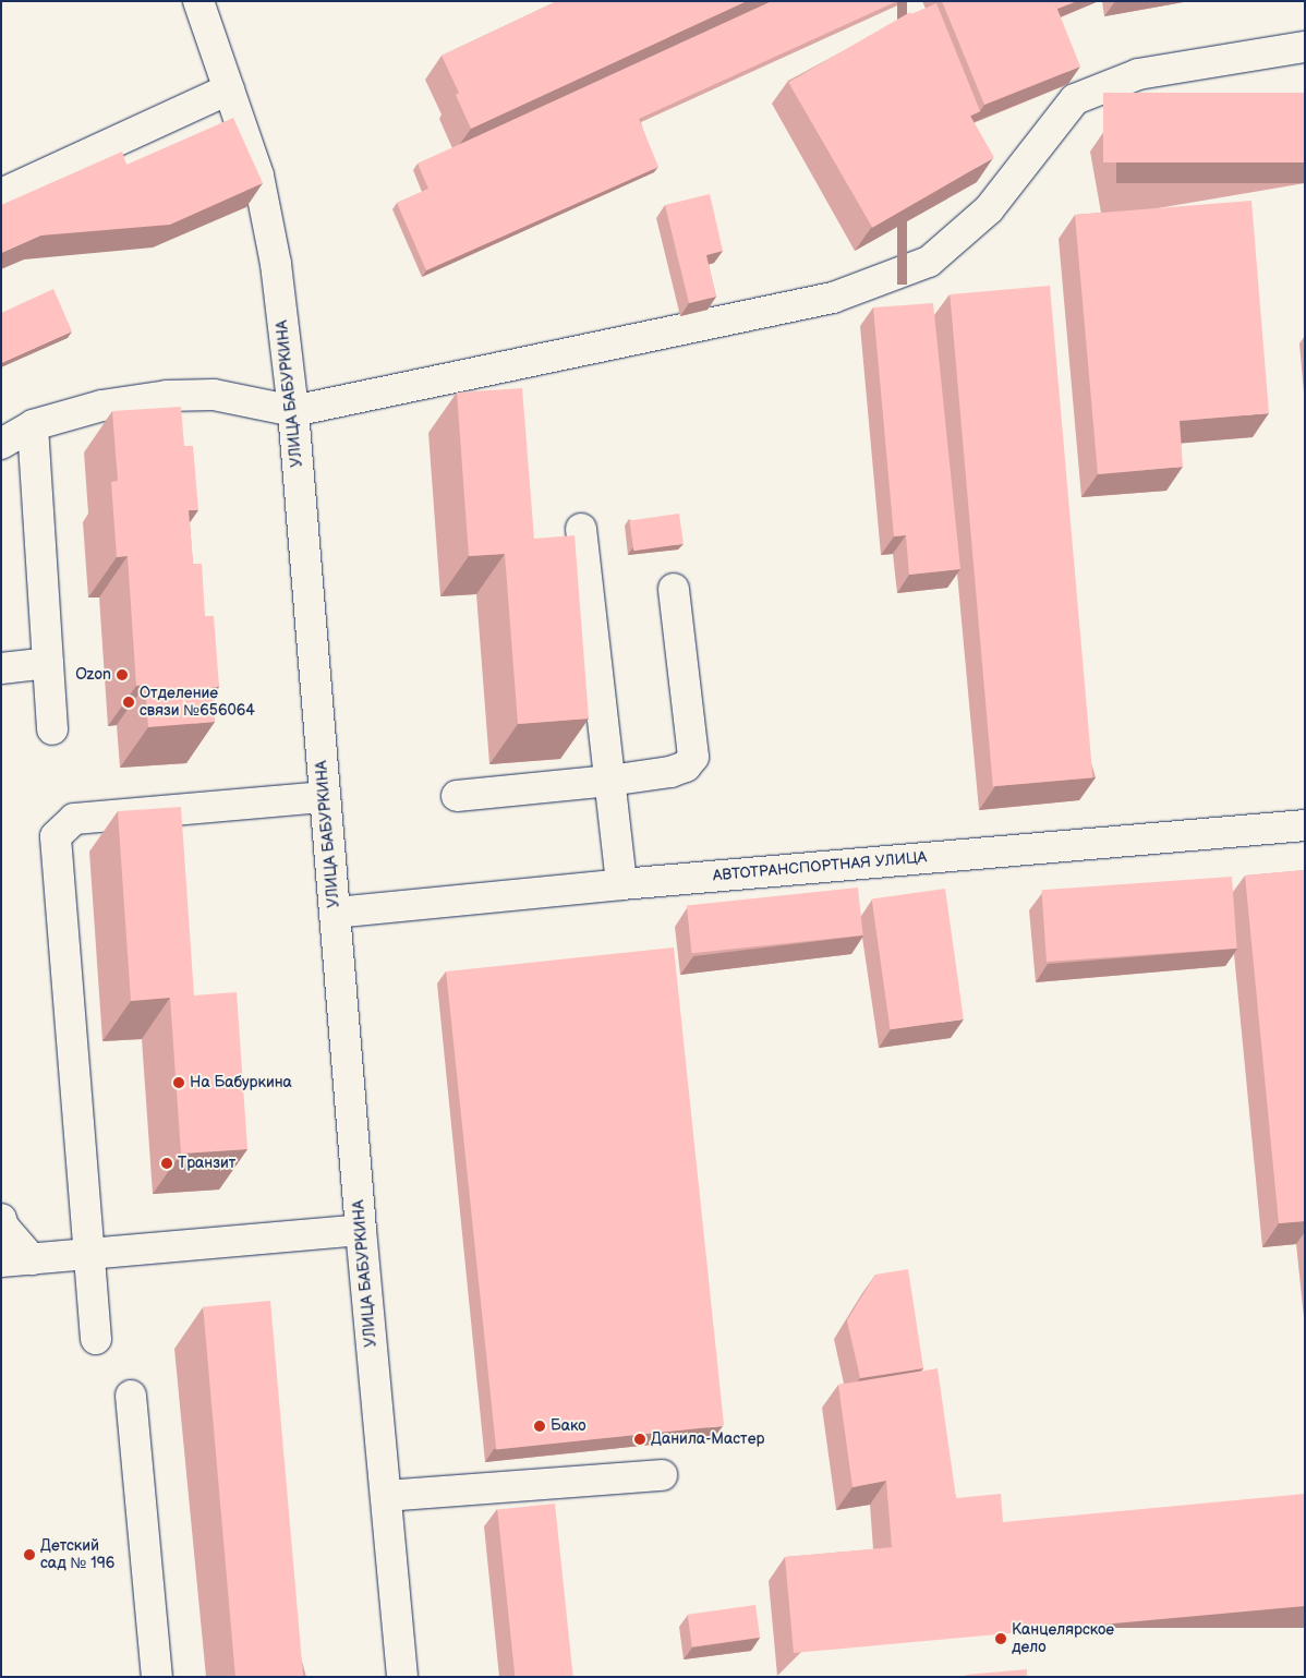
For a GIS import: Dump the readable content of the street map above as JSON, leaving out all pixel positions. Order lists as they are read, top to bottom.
{
  "streets": {
    "street": ["УЛИЦА БАБУРКИНА", "АВТОТРАНСПОРТНАЯ УЛИЦА"]
  },
  "crossings": [
    ["УЛИЦА БАБУРКИНА", "АВТОТРАНСПОРТНАЯ УЛИЦА"]
  ],
  "places": [
    "Ozon",
    "Отделение связи №656064",
    "На Бабуркина",
    "Транзит",
    "Бако",
    "Данила-Мастер",
    "Детский сад № 196",
    "Канцелярское дело"
  ]
}
